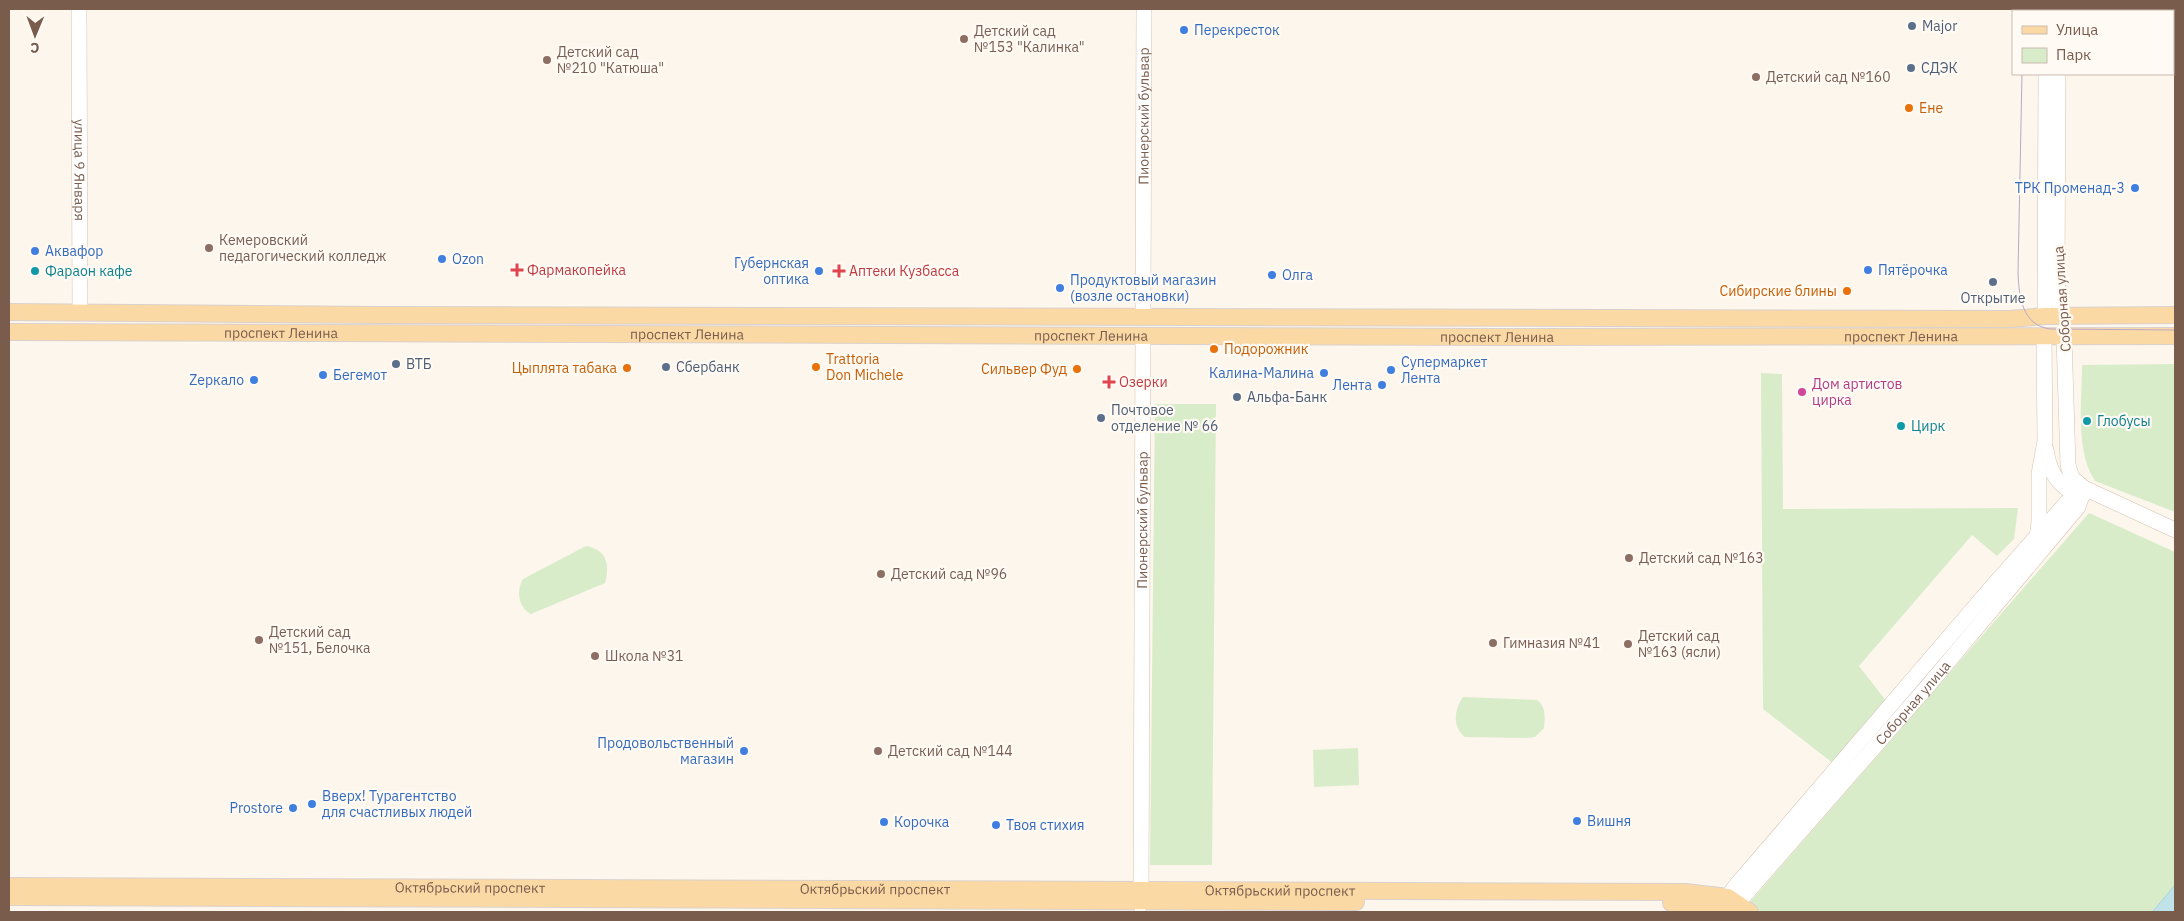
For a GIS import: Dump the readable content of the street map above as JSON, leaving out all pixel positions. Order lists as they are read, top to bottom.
{
  "streets": {
    "main road": [
      "Пионерский бульвар",
      "улица 9 Января",
      "Соборная улица",
      "проспект Ленина",
      "Октябрьский проспект"
    ]
  },
  "crossings": [
    ["Пионерский бульвар", "проспект Ленина"],
    ["Пионерский бульвар", "Октябрьский проспект"],
    ["улица 9 Января", "проспект Ленина"],
    ["Соборная улица", "проспект Ленина"],
    ["Соборная улица", "Октябрьский проспект"]
  ],
  "places": {
    "other": [
      "Major",
      "Перекресток",
      "Детский сад №153 \"Калинка\"",
      "Детский сад №210 \"Катюша\"",
      "СДЭК",
      "Детский сад №160",
      "Ене",
      "ТРК Променад-3",
      "Кемеровский педагогический колледж",
      "Аквафор",
      "Ozon",
      "Пятёрочка",
      "Фараон кафе",
      "Губернская оптика",
      "Олга",
      "Открытие",
      "Продуктовый магазин (возле остановки)",
      "Сибирские блины",
      "Подорожник",
      "ВТБ",
      "Сбербанк",
      "Trattoria Don Michele",
      "Цыплята табака",
      "Сильвер Фуд",
      "Супермаркет Лента",
      "Калина-Малина",
      "Бегемот",
      "Zеркало",
      "Лента",
      "Дом артистов цирка",
      "Альфа-Банк",
      "Почтовое отделение № 66",
      "Глобусы",
      "Цирк",
      "Детский сад №163",
      "Детский сад №96",
      "Детский сад №151, Белочка",
      "Гимназия №41",
      "Детский сад №163 (ясли)",
      "Школа №31",
      "Продовольственный магазин",
      "Детский сад №144",
      "Вверх! Турагентство для счастливых людей",
      "Prostore",
      "Вишня",
      "Корочка",
      "Твоя стихия"
    ],
    "health": ["Фармакопейка", "Аптеки Кузбасса", "Озерки"]
  },
  "legend": ["Улица", "Парк"],
  "north": "bottom"
}
